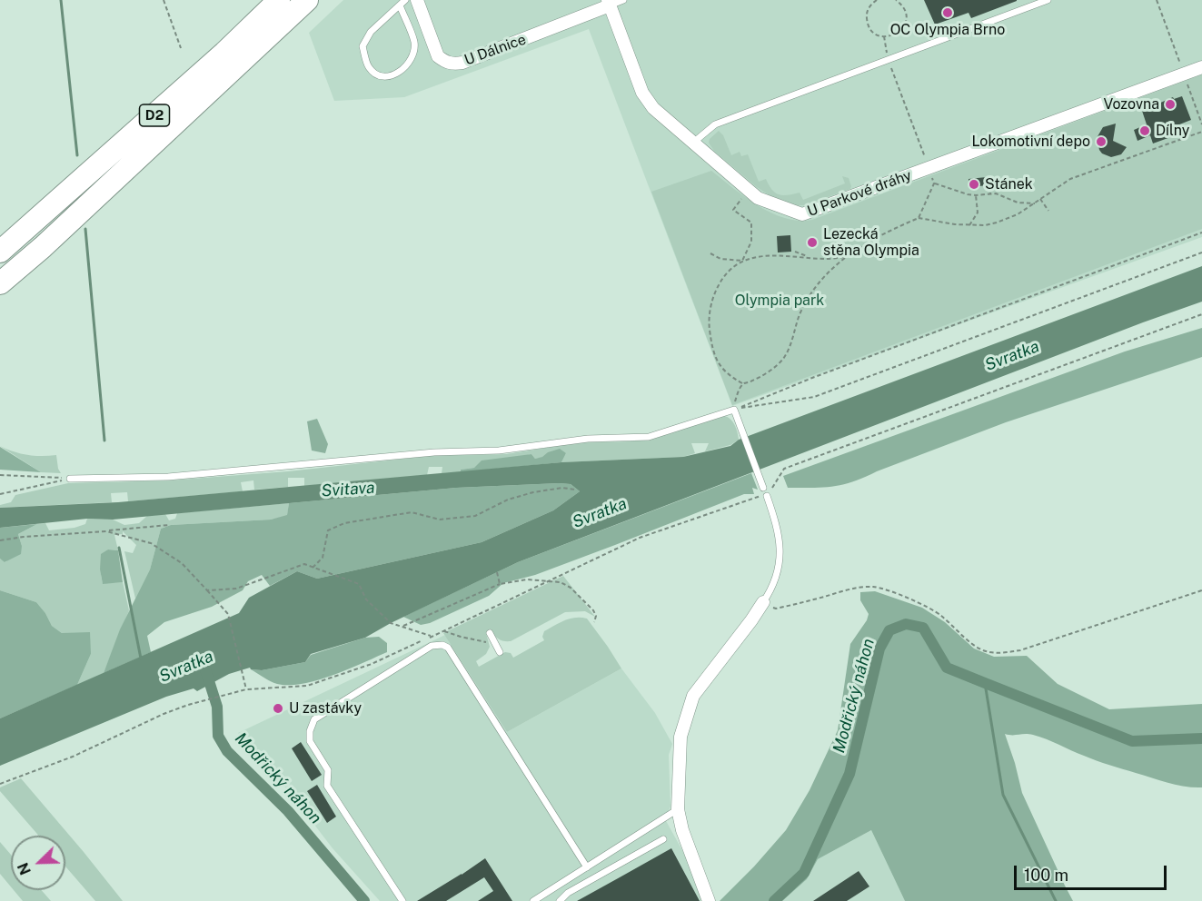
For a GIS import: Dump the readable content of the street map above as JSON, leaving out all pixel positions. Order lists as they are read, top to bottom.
{
  "streets": {
    "highway": ["D2"],
    "street": ["U Dálnice", "U Parkové dráhy"]
  },
  "crossings": [
    ["U Dálnice", "U Parkové dráhy"]
  ],
  "water": ["Svratka", "Svitava", "Modřický náhon"],
  "parks": ["Olympia park"],
  "places": [
    "OC Olympia Brno",
    "Vozovna",
    "Dílny",
    "Lokomotivní depo",
    "Stánek",
    "Lezecká stěna Olympia",
    "U zastávky"
  ],
  "scale_bar": "100 m",
  "north": "bottom left"
}
